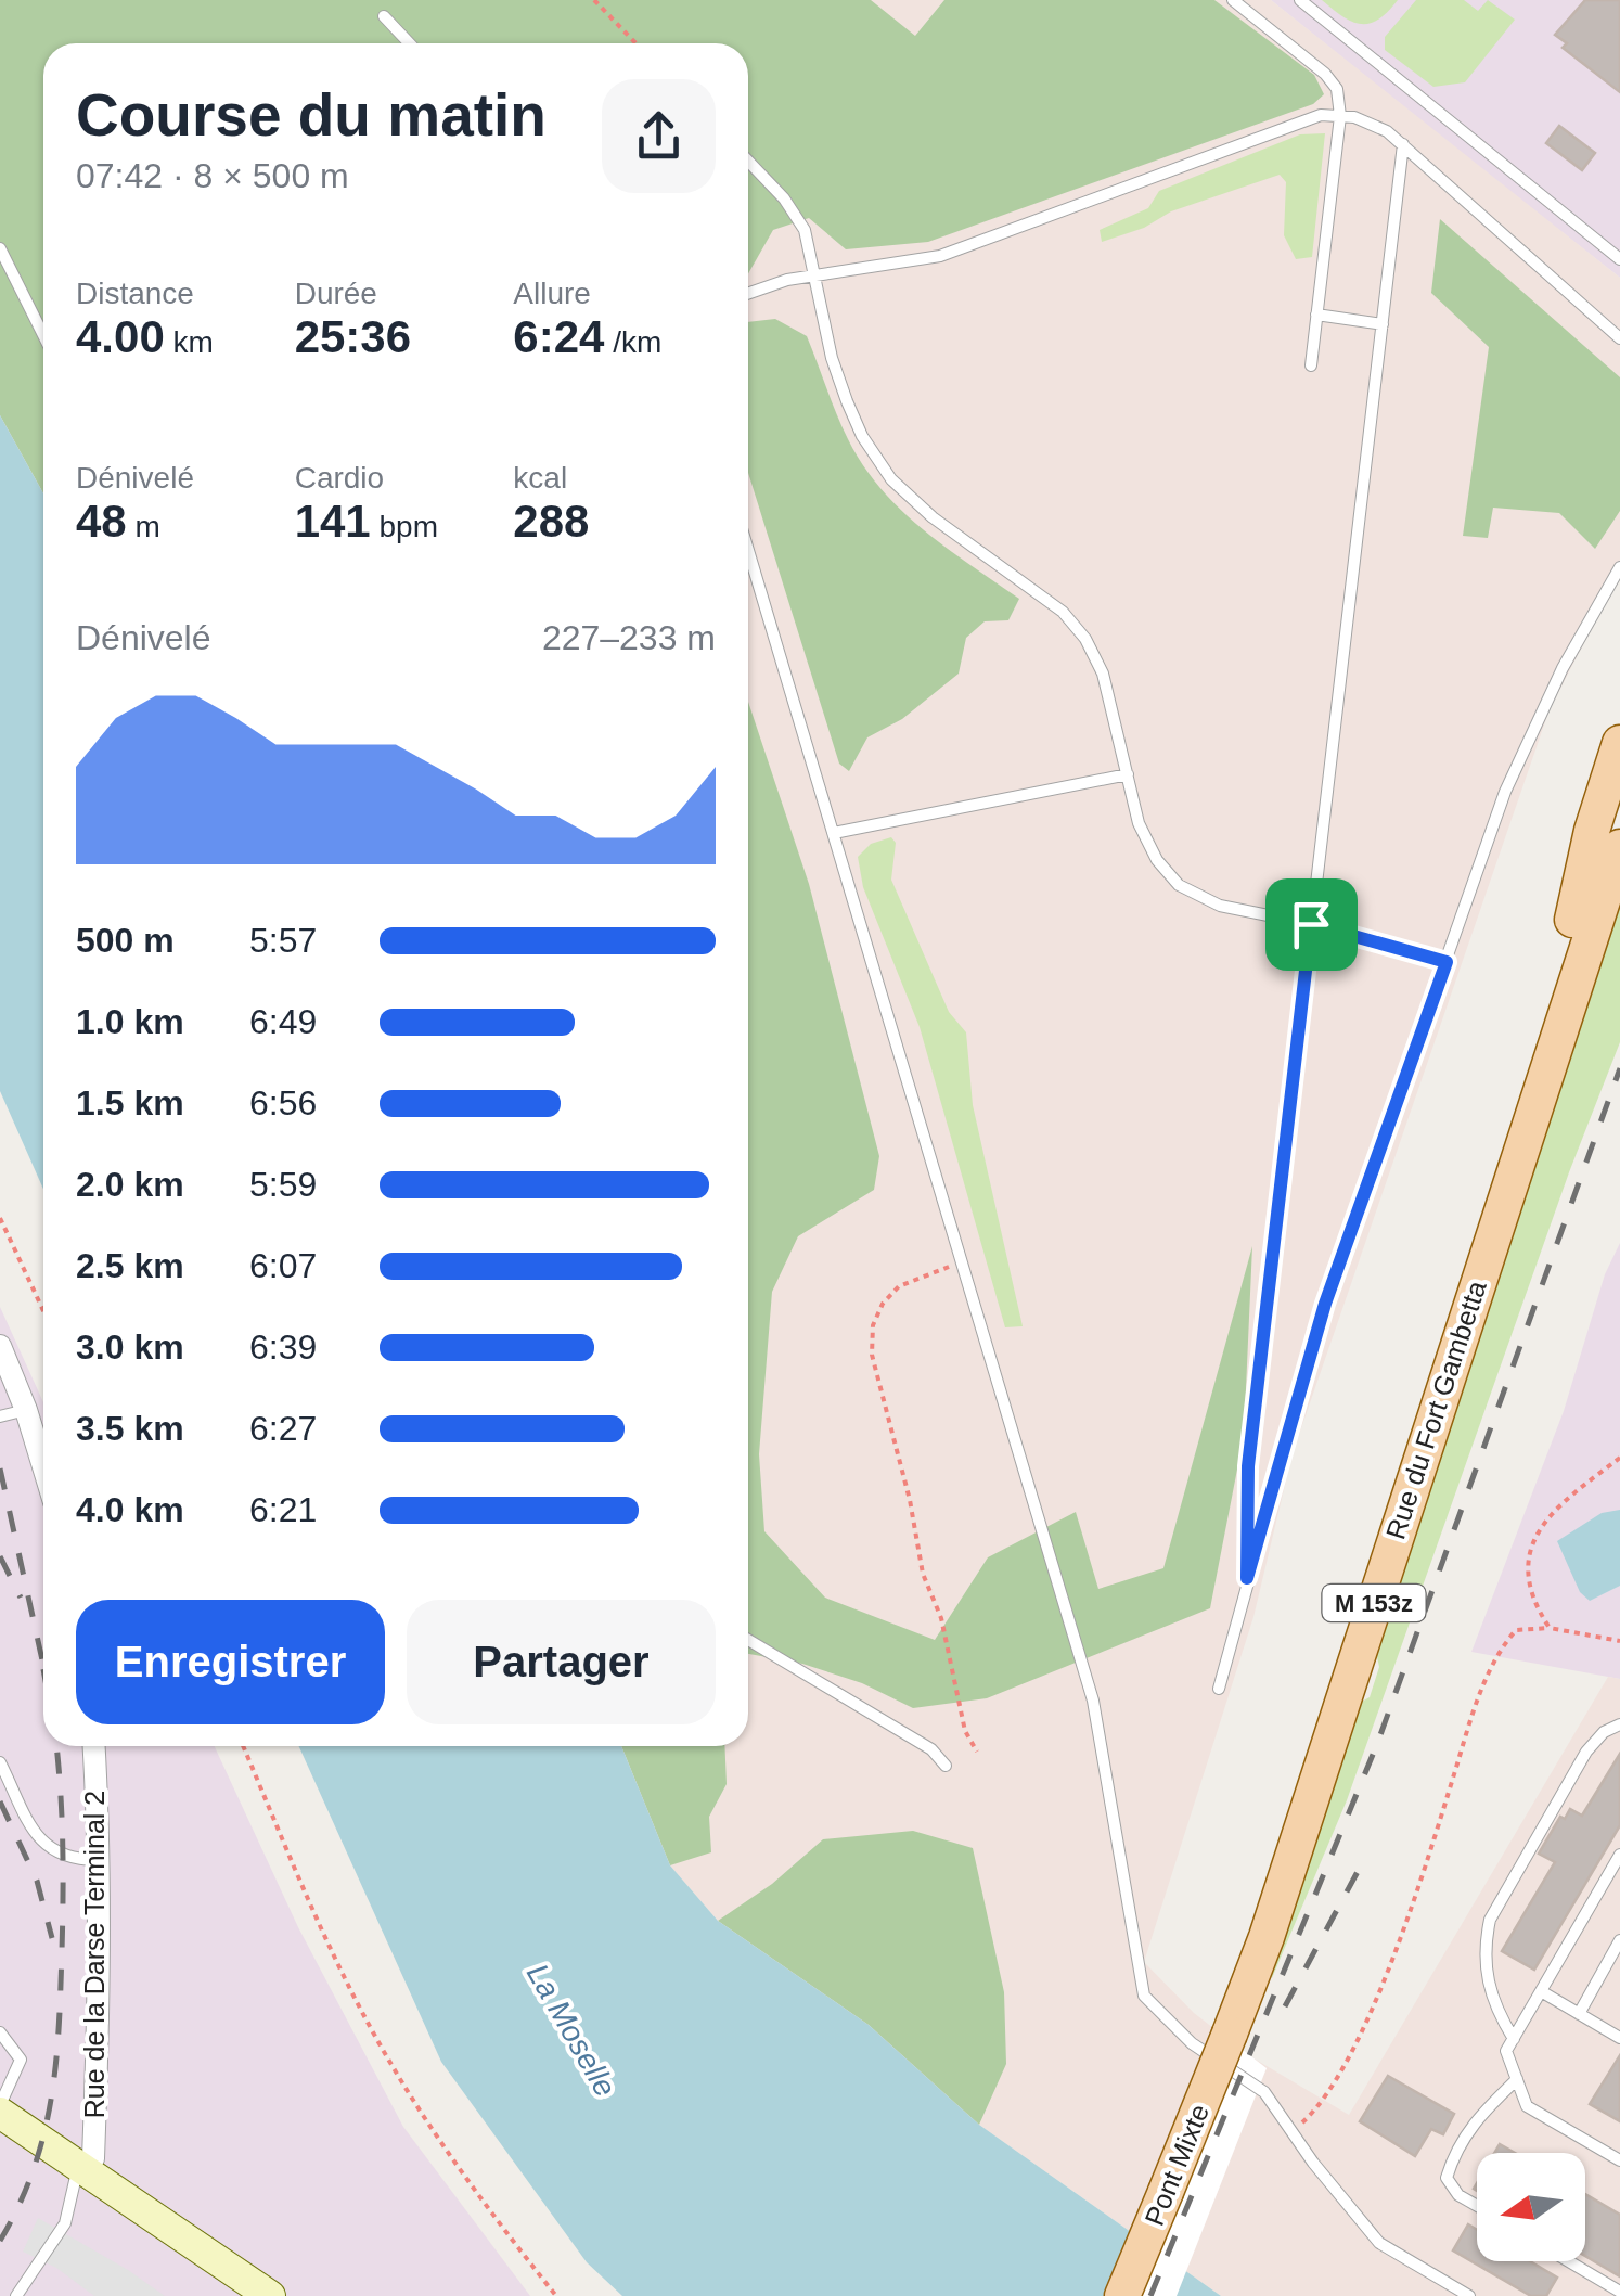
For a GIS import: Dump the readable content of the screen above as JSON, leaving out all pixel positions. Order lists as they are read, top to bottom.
{
  "streets": {
    "main road": ["Rue du Fort Gambetta", "M 153z", "Pont Mixte"],
    "street": ["Rue de la Darse Terminal 2"]
  },
  "crossings": [
    ["Rue du Fort Gambetta", "Pont Mixte"]
  ],
  "water": ["La Moselle"],
  "north": "left",
  "page": {
    "heading": ["Course du matin", "07:42 · 8 × 500 m"],
    "stats": [
      ["Distance", "4.00 km"],
      ["Durée", "25:36"],
      ["Allure", "6:24 /km"],
      ["Dénivelé", "48 m"],
      ["Cardio", "141 bpm"],
      ["kcal", "288"]
    ],
    "chart": ["Dénivelé", "227–233 m"],
    "list": [
      {
        "name": "500 m",
        "note": "5:57"
      },
      {
        "name": "1.0 km",
        "note": "6:49"
      },
      {
        "name": "1.5 km",
        "note": "6:56"
      },
      {
        "name": "2.0 km",
        "note": "5:59"
      },
      {
        "name": "2.5 km",
        "note": "6:07"
      },
      {
        "name": "3.0 km",
        "note": "6:39"
      },
      {
        "name": "3.5 km",
        "note": "6:27"
      },
      {
        "name": "4.0 km",
        "note": "6:21"
      }
    ],
    "buttons": ["Enregistrer", "Partager"]
  }
}
